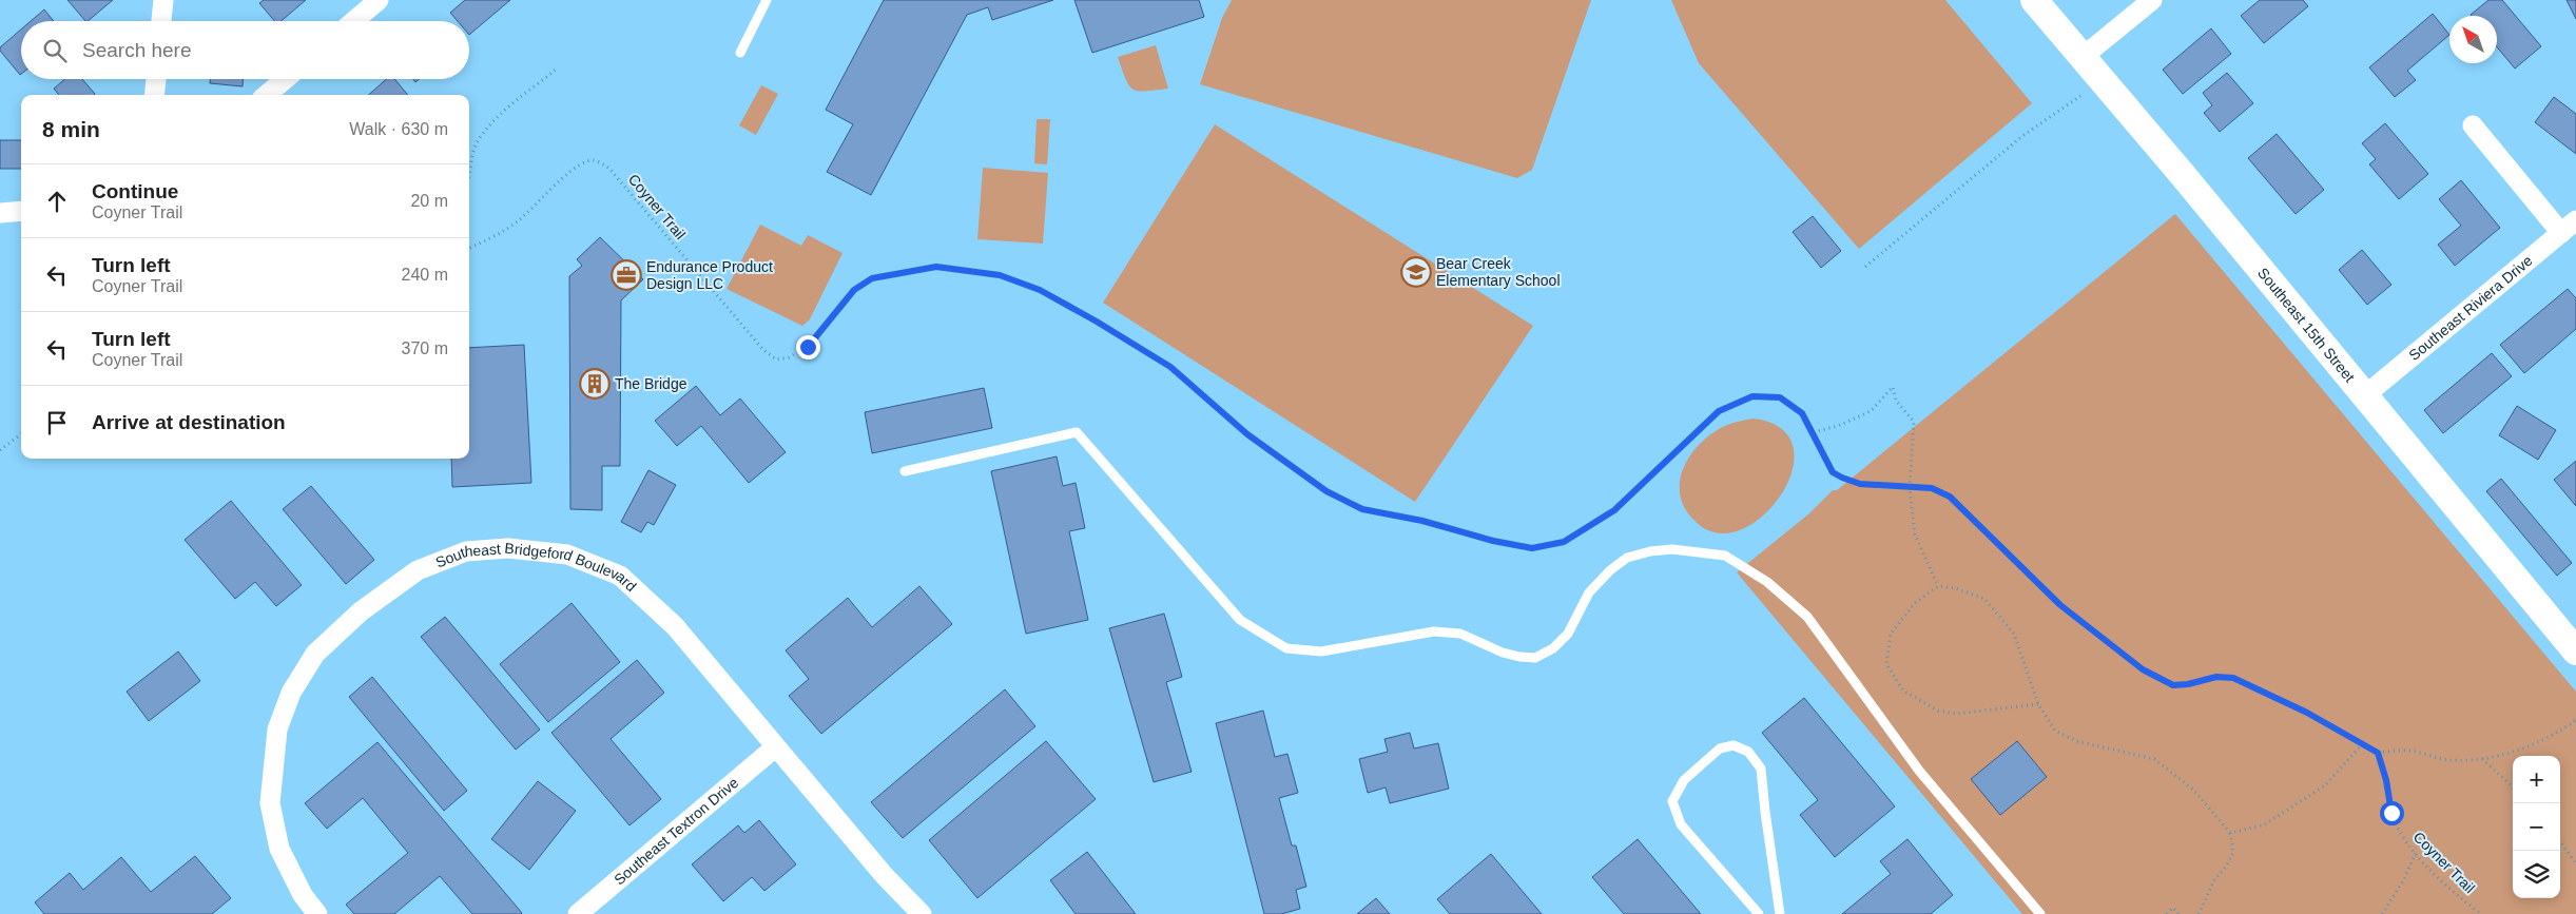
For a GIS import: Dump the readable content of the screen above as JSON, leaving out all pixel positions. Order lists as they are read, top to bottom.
{
  "streets": {
    "main road": ["Southeast 15th Street"],
    "street": ["Southeast Riviera Drive", "Southeast Bridgeford Boulevard", "Southeast Textron Drive"],
    "path": ["Coyner Trail"]
  },
  "crossings": [
    ["Southeast Riviera Drive", "Southeast 15th Street"],
    ["Southeast Bridgeford Boulevard", "Southeast Textron Drive"]
  ],
  "places": {
    "school or university": ["Bear Creek Elementary School"],
    "office": ["Endurance Product Design LLC"],
    "building": ["The Bridge"]
  },
  "north": "top left",
  "page": {
    "search": "Search here",
    "heading": ["8 min", "Walk · 630 m"],
    "list": [
      ["Continue", "Coyner Trail", "20 m"],
      ["Turn left", "Coyner Trail", "240 m"],
      ["Turn left", "Coyner Trail", "370 m"],
      "Arrive at destination"
    ],
    "map_buttons": ["+", "−"]
  }
}
